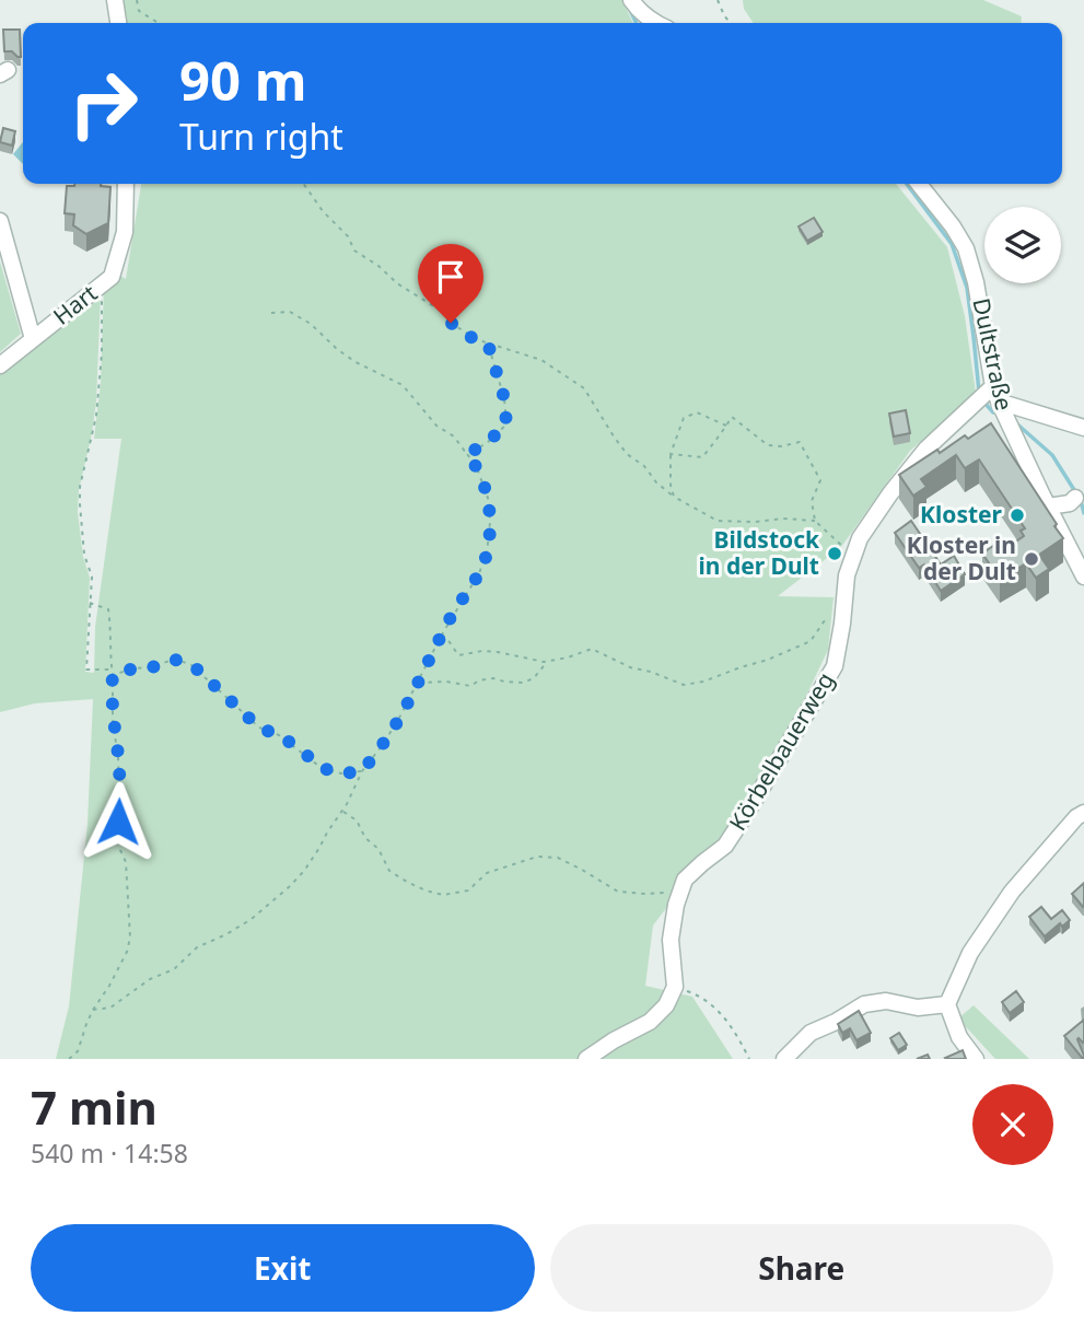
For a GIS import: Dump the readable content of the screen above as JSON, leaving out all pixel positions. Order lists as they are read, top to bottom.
{
  "streets": {
    "street": ["Hart", "Dultstraße", "Körbelbauerweg"]
  },
  "crossings": [
    ["Dultstraße", "Körbelbauerweg"]
  ],
  "places": ["Kloster", "Bildstock in der Dult", "Kloster in der Dult"],
  "page": {
    "turn": ["90 m", "Turn right"],
    "heading": ["7 min", "540 m · 14:58"],
    "buttons": ["Exit", "Share"]
  }
}
